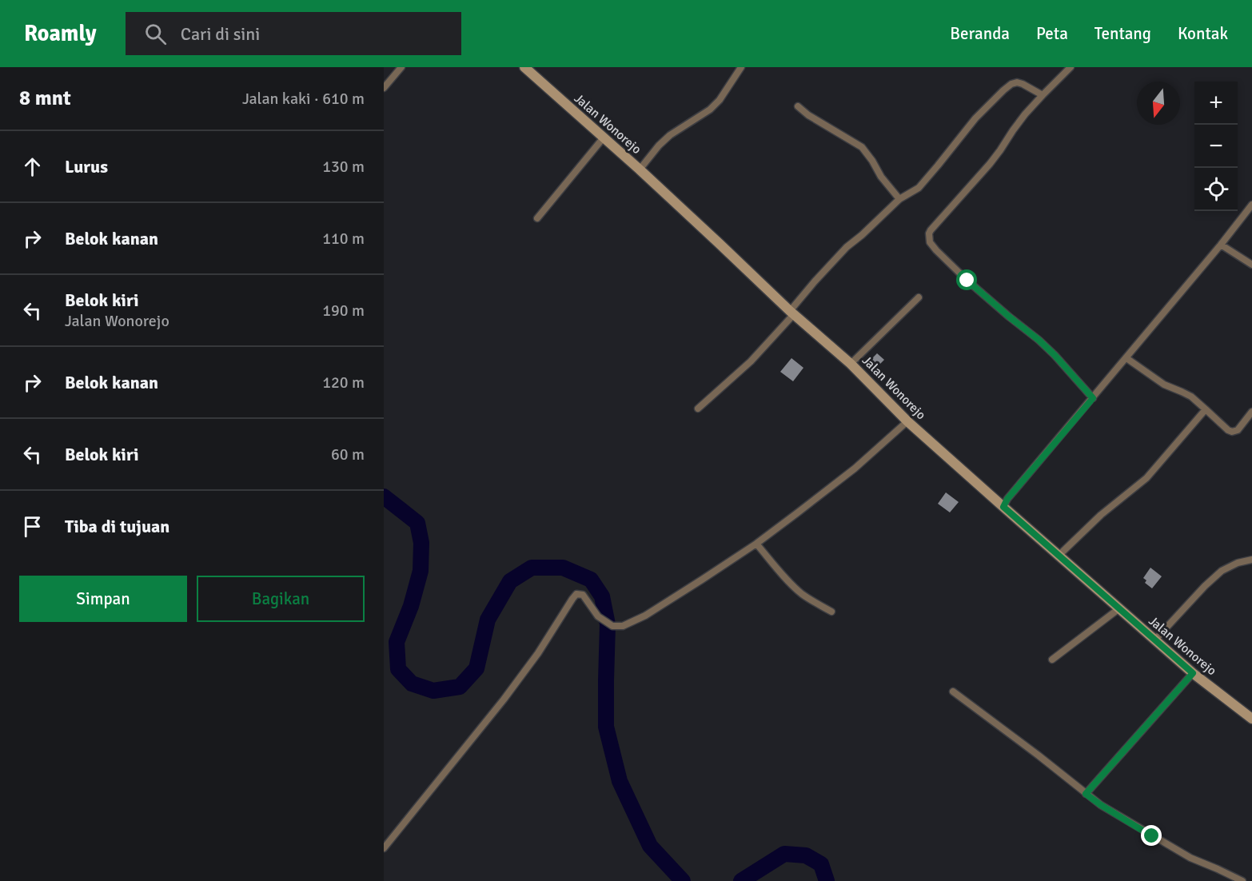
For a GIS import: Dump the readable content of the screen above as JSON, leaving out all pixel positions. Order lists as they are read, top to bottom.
{
  "streets": {
    "street": ["Jalan Wonorejo"]
  },
  "north": "bottom",
  "page": {
    "header": "Roamly",
    "search": "Cari di sini",
    "nav": [
      "Beranda",
      "Peta",
      "Tentang",
      "Kontak"
    ],
    "heading": ["8 mnt", "Jalan kaki · 610 m"],
    "map_buttons": ["+", "−"],
    "list": [
      ["Lurus", "130 m"],
      ["Belok kanan", "110 m"],
      ["Belok kiri", "Jalan Wonorejo", "190 m"],
      ["Belok kanan", "120 m"],
      ["Belok kiri", "60 m"],
      "Tiba di tujuan"
    ],
    "buttons": ["Simpan", "Bagikan"]
  }
}
